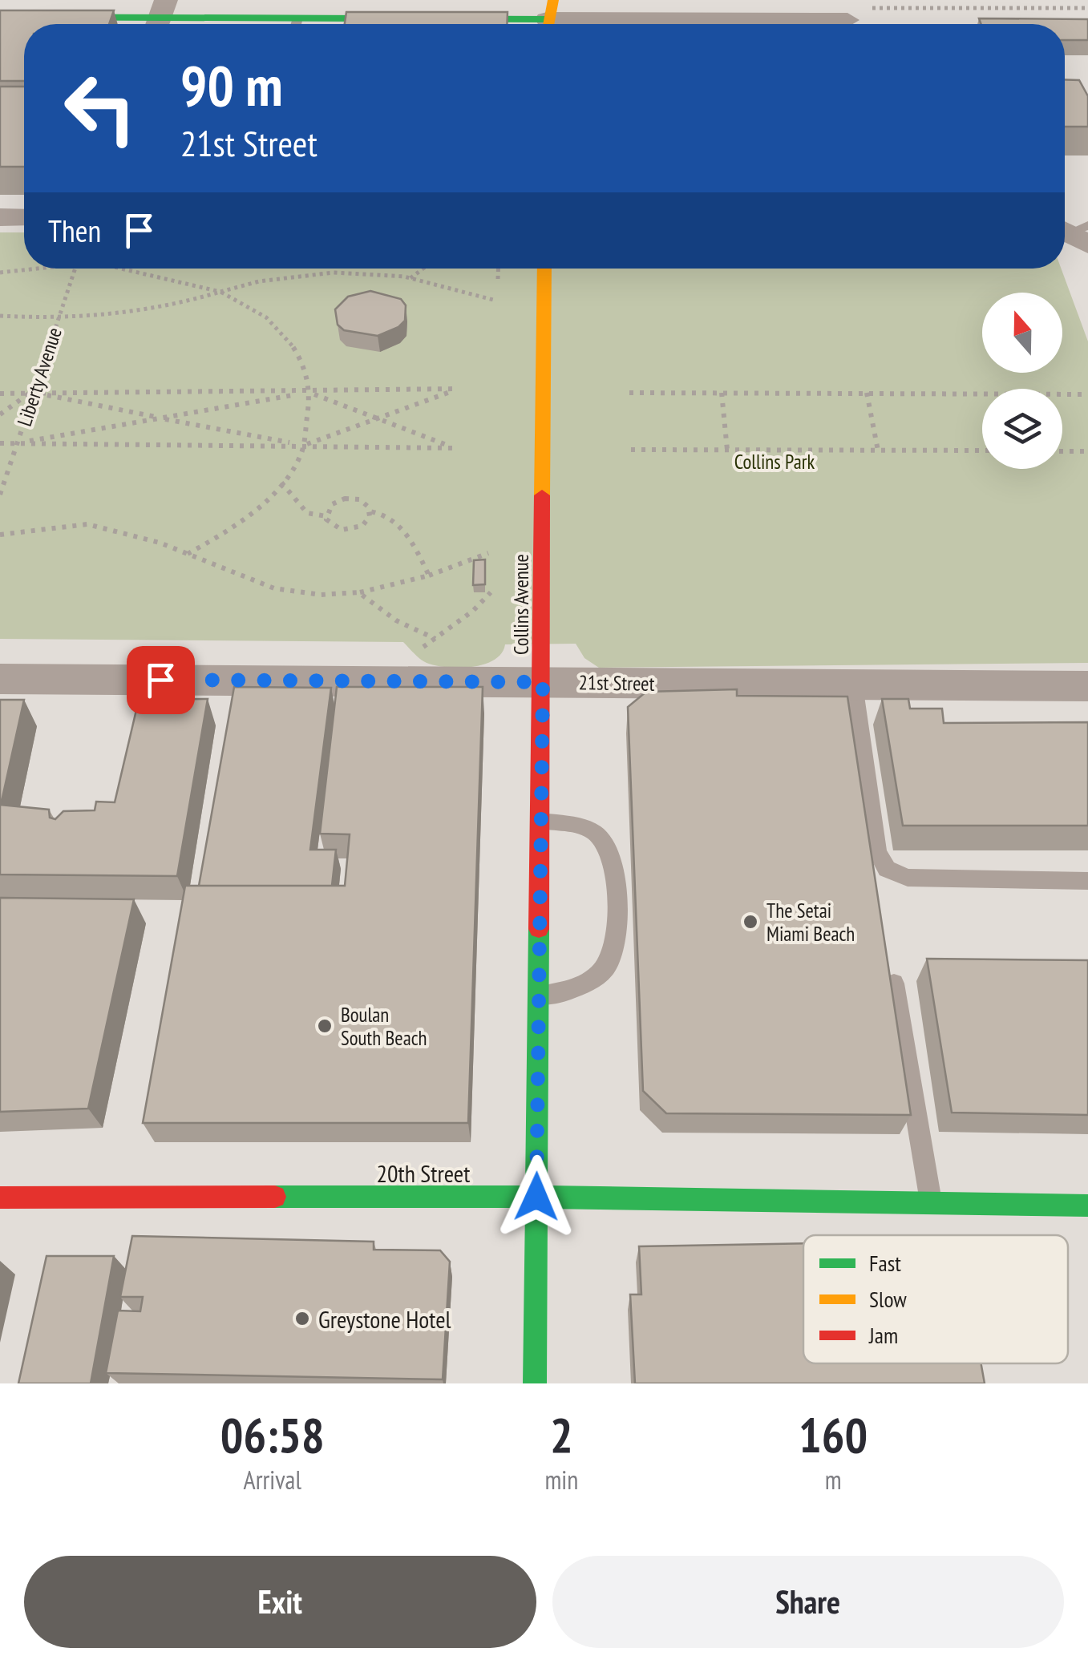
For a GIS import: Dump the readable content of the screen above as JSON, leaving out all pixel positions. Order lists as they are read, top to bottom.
{
  "streets": {
    "main road": ["Collins Avenue", "20th Street"],
    "street": ["21st Street"],
    "path": ["Liberty Avenue"]
  },
  "crossings": [
    ["Collins Avenue", "21st Street"],
    ["Collins Avenue", "20th Street"]
  ],
  "parks": ["Collins Park"],
  "places": ["The Setai Miami Beach", "Boulan South Beach", "Greystone Hotel"],
  "legend": ["Fast", "Slow", "Jam"],
  "north": "top",
  "page": {
    "turn": ["90 m", "21st Street"],
    "then": "Then",
    "eta": [
      "06:58",
      "Arrival",
      "2",
      "min",
      "160",
      "m"
    ],
    "buttons": ["Exit", "Share"]
  }
}
